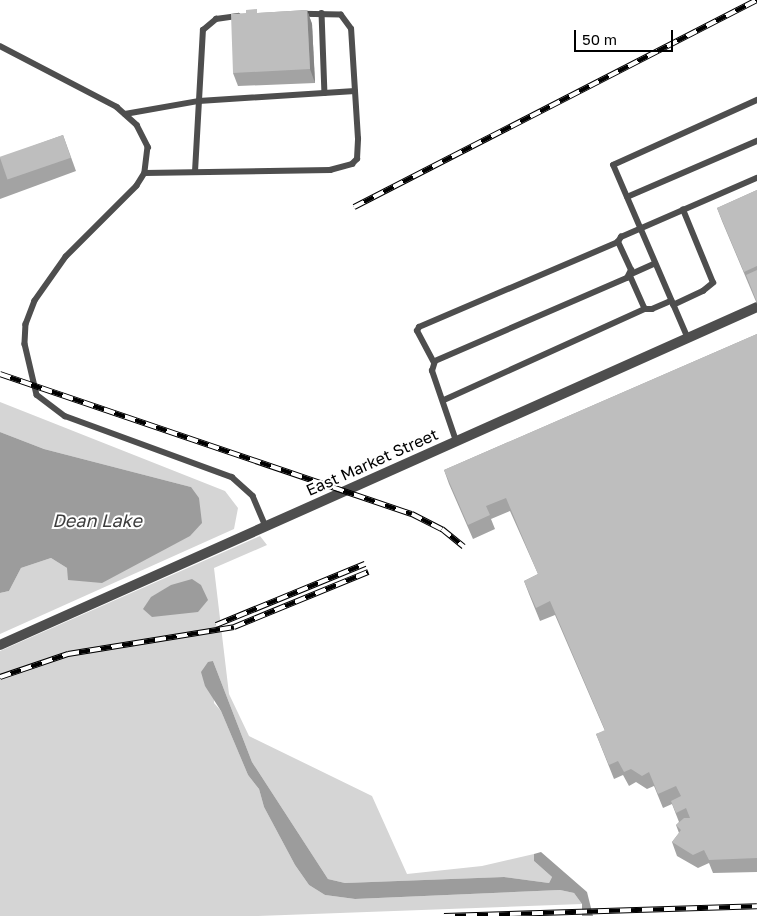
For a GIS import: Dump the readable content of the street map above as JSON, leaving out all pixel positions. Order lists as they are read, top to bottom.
{
  "streets": {
    "street": ["East Market Street"]
  },
  "water": ["Dean Lake"],
  "scale_bar": "50 m"
}
